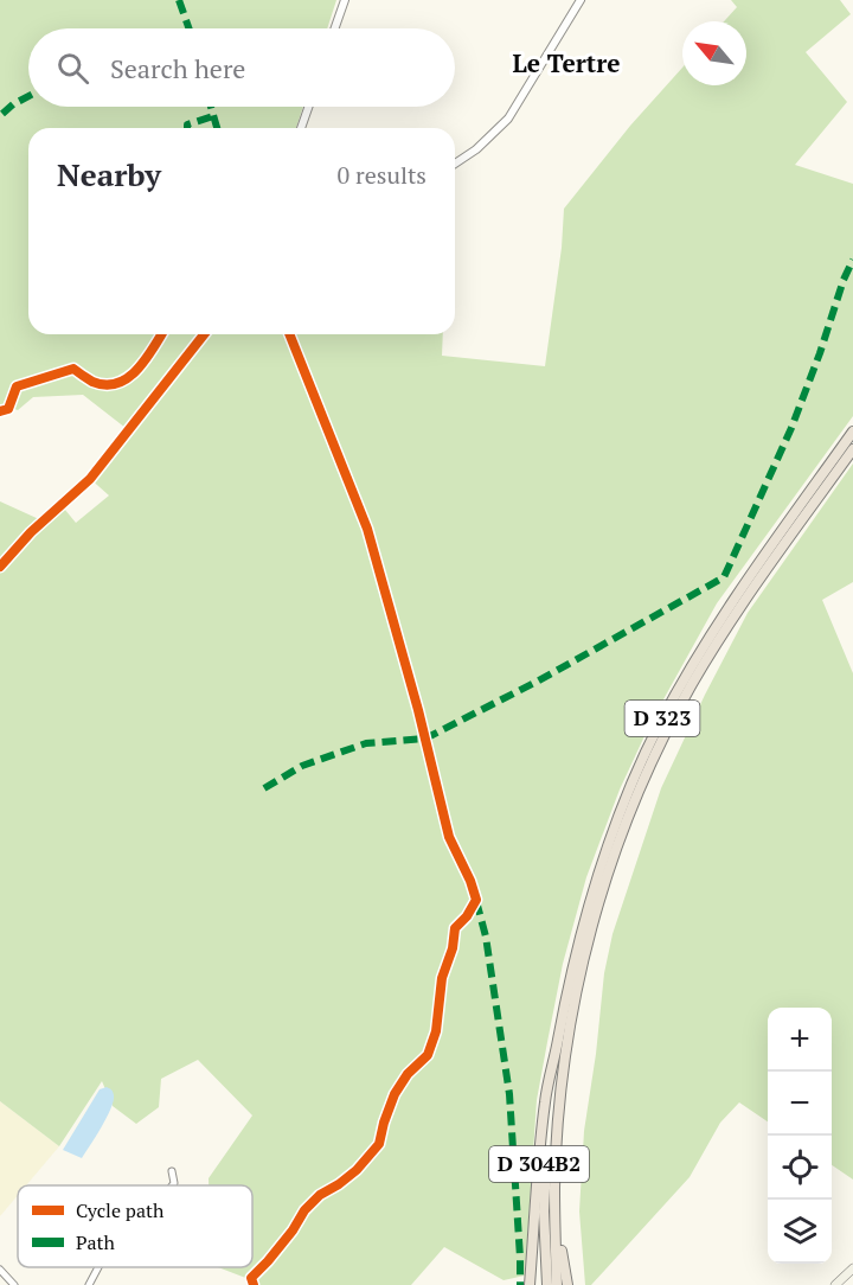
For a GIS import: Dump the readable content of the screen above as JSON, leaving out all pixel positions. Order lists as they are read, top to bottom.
{
  "streets": {
    "highway": ["D 323", "D 304B2"]
  },
  "crossings": [
    ["D 323", "D 304B2"]
  ],
  "districts": ["Le Tertre"],
  "legend": ["Cycle path", "Path"],
  "north": "top left",
  "page": {
    "search": "Search here",
    "heading": ["Nearby", "0 results"],
    "map_buttons": ["+", "−"]
  }
}
